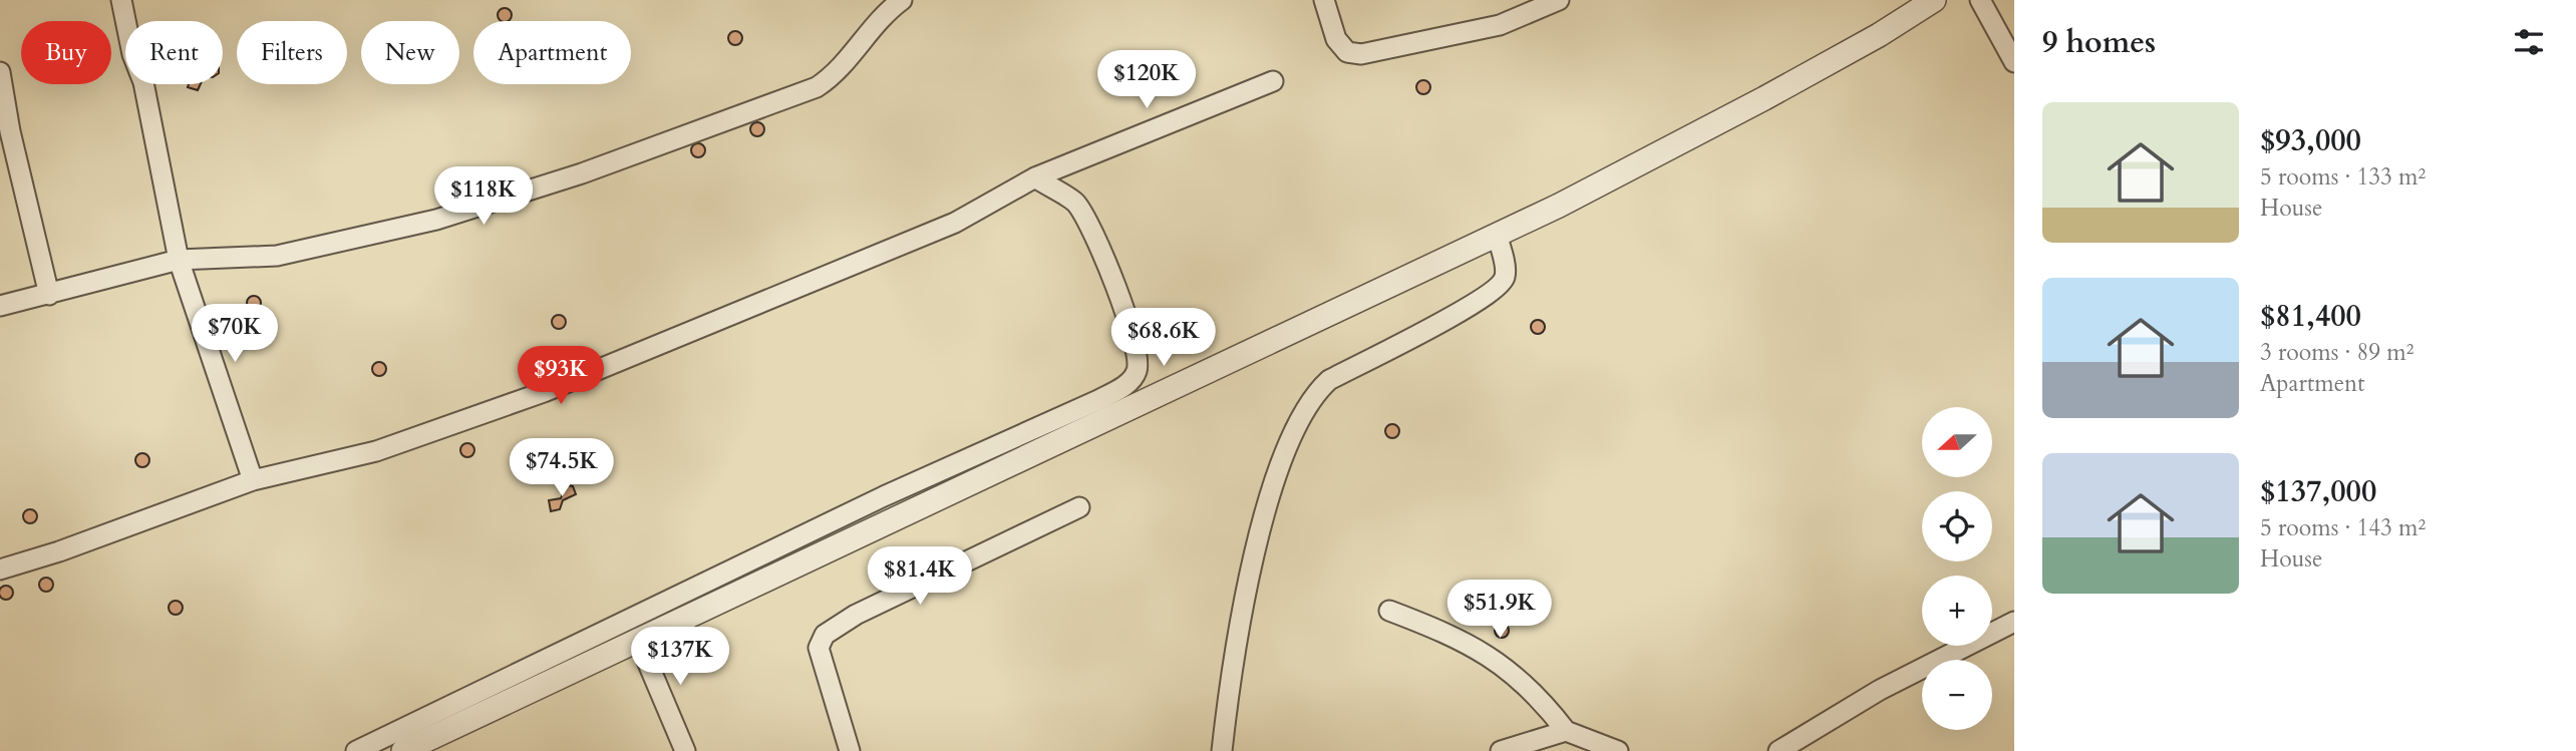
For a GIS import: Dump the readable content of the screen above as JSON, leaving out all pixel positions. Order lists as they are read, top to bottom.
{
  "north": "left",
  "page": {
    "heading": "9 homes",
    "chip": [
      "Buy",
      "Rent",
      "Filters",
      "New",
      "Apartment"
    ],
    "price": [
      "$120K",
      "$118K",
      "$70K",
      "$68.6K",
      "$93K",
      "$74.5K",
      "$81.4K",
      "$51.9K",
      "$137K"
    ],
    "list": [
      {
        "name": "$93,000",
        "note": "5 rooms · 133 m² · House"
      },
      {
        "name": "$81,400",
        "note": "3 rooms · 89 m² · Apartment"
      },
      {
        "name": "$137,000",
        "note": "5 rooms · 143 m² · House"
      }
    ],
    "map_buttons": ["+", "−"]
  }
}
